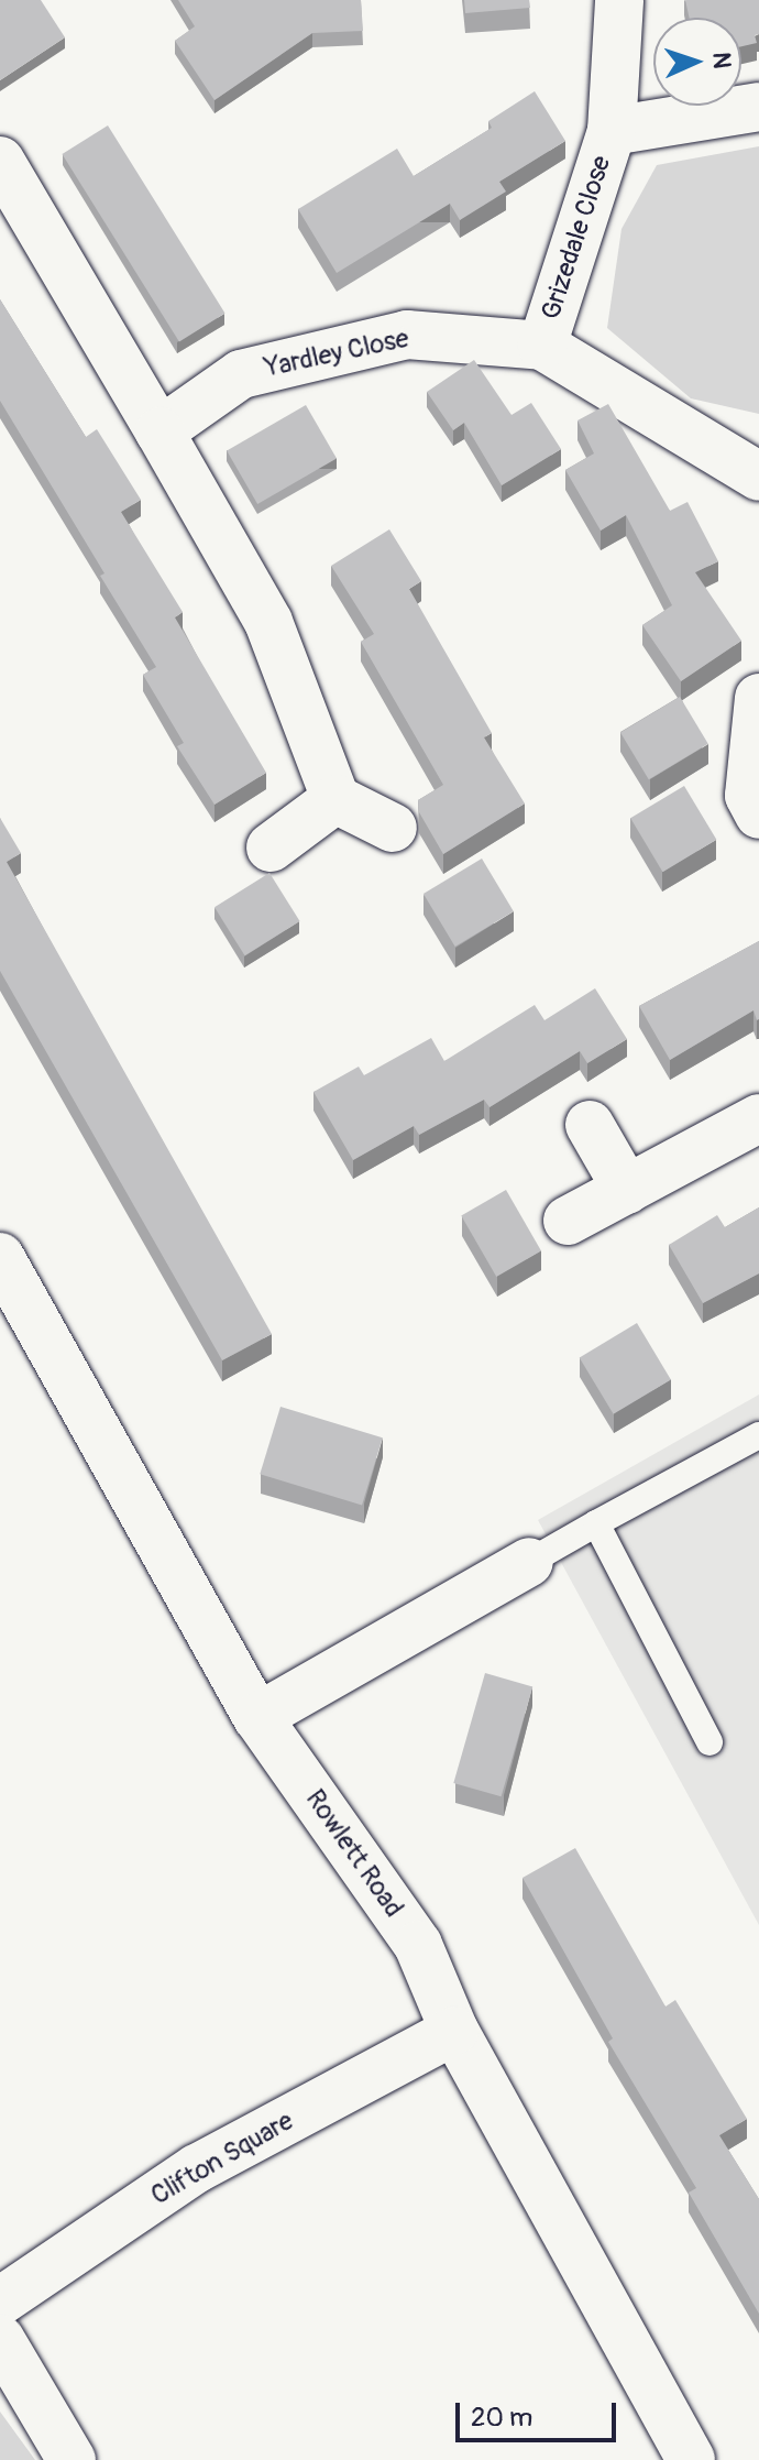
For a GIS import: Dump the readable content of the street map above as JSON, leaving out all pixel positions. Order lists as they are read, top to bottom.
{
  "streets": {
    "street": [
      "Grizedale Close",
      "Yardley Close",
      "Rowlett Road",
      "Clifton Square"
    ]
  },
  "crossings": [
    ["Grizedale Close", "Yardley Close"],
    ["Rowlett Road", "Clifton Square"]
  ],
  "scale_bar": "20 m",
  "north": "right"
}
